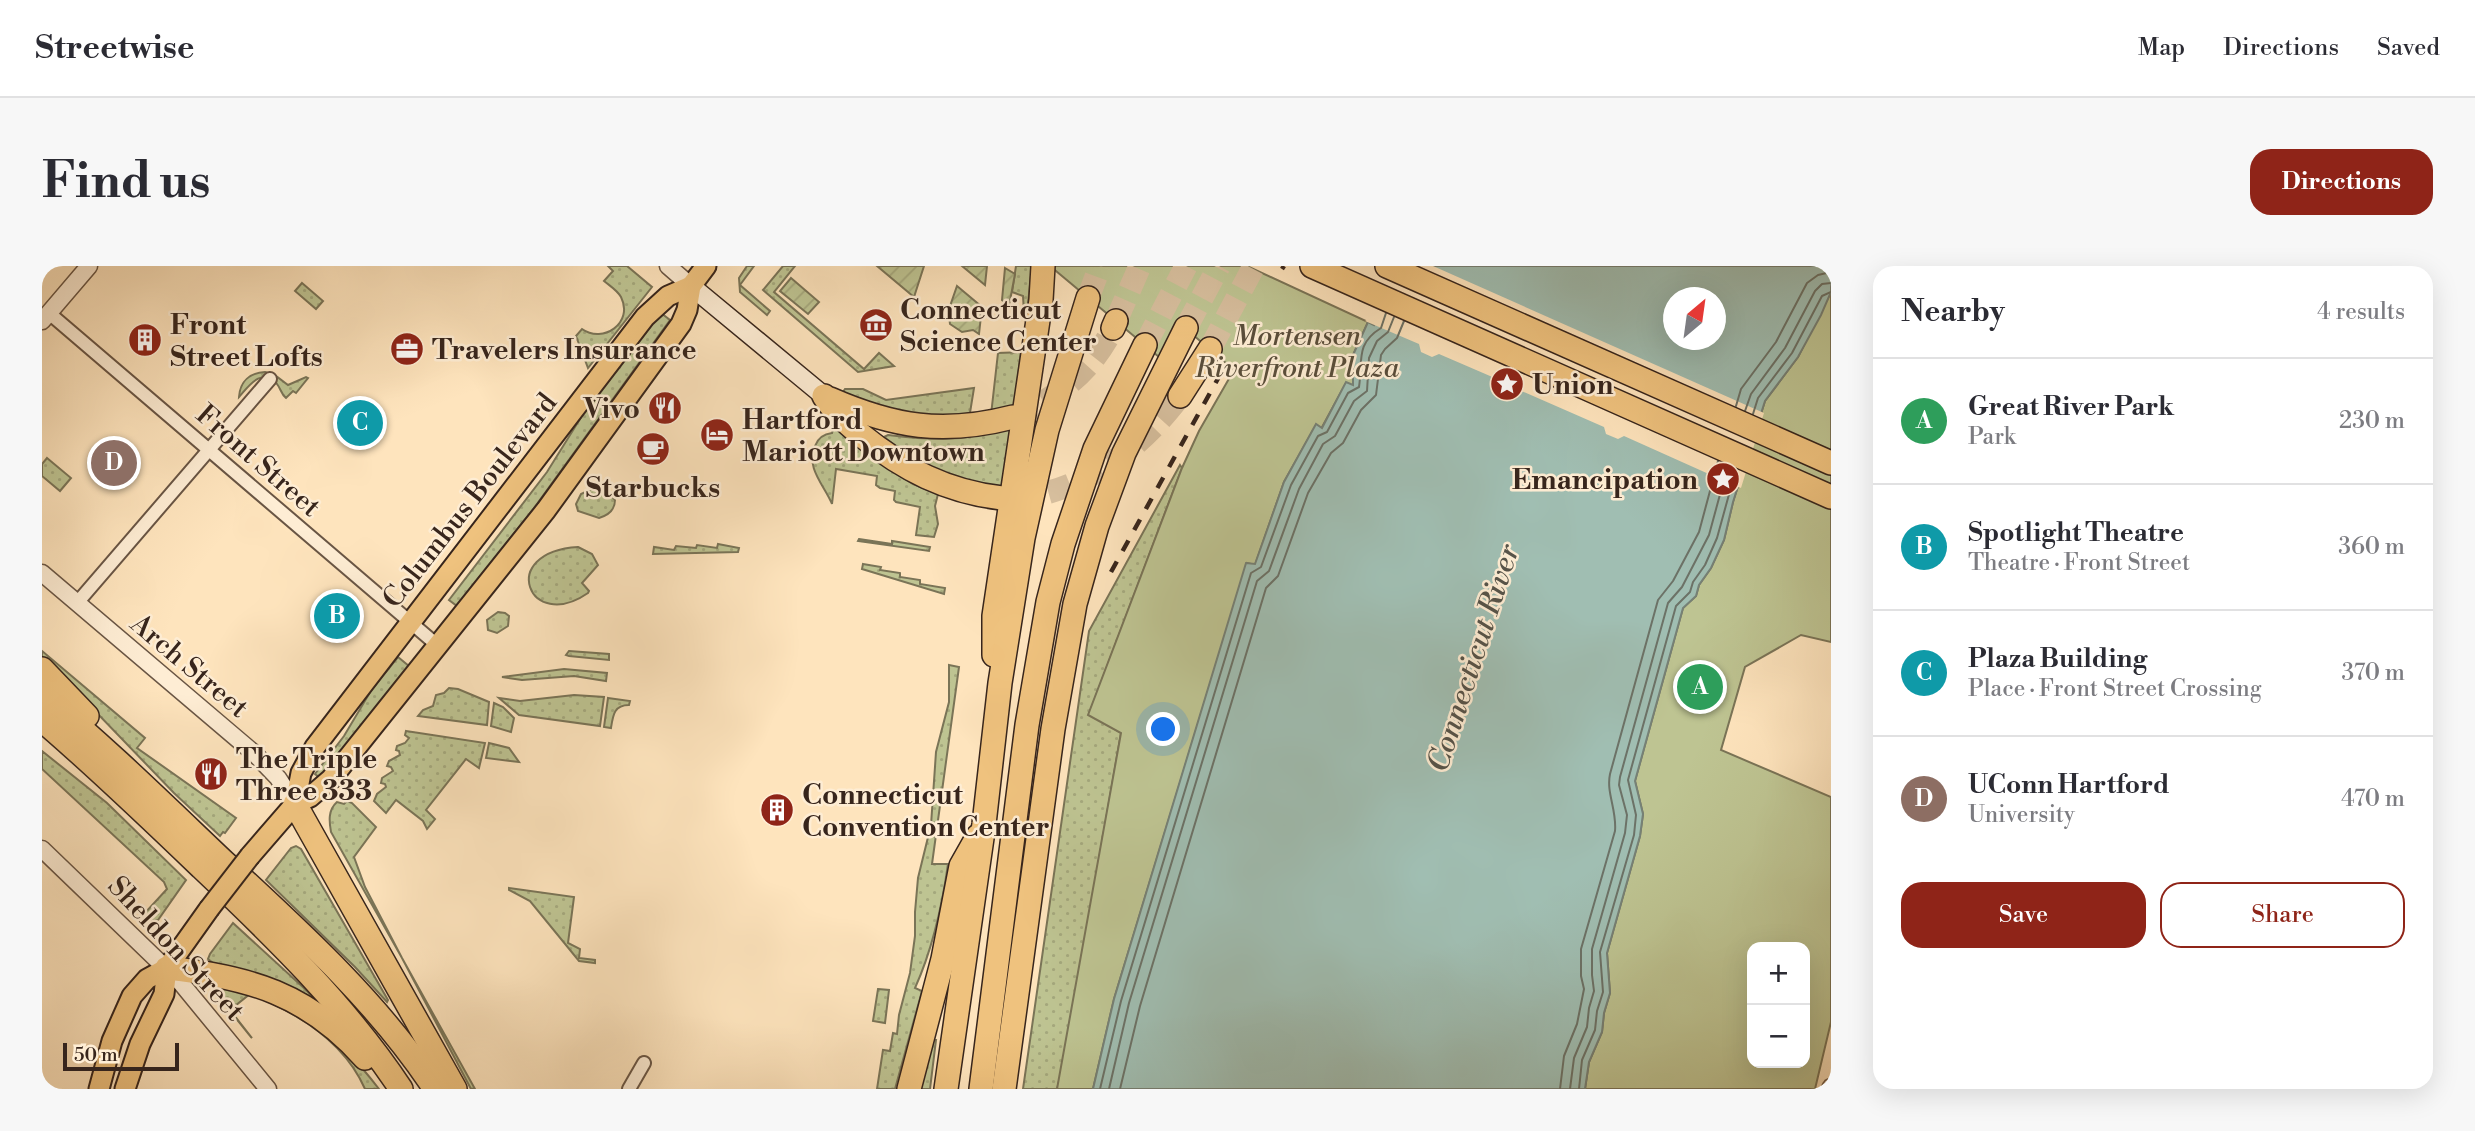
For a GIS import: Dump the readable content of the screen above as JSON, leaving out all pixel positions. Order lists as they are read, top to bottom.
{
  "streets": {
    "main road": ["Columbus Boulevard"],
    "street": ["Front Street", "Arch Street", "Sheldon Street"]
  },
  "crossings": [
    ["Front Street", "Columbus Boulevard"],
    ["Columbus Boulevard", "Arch Street"],
    ["Columbus Boulevard", "Sheldon Street"]
  ],
  "water": ["Connecticut River"],
  "parks": ["Mortensen Riverfront Plaza"],
  "places": {
    "museum": ["Connecticut Science Center"],
    "building": ["Front Street Lofts", "Connecticut Convention Center"],
    "office": ["Travelers Insurance"],
    "place": ["Union", "Emancipation"],
    "restaurant": ["Vivo", "The Triple Three 333"],
    "hotel": ["Hartford Mariott Downtown"],
    "cafe": ["Starbucks"]
  },
  "scale_bar": "50 m",
  "north": "top right",
  "page": {
    "header": "Streetwise",
    "nav": ["Map", "Directions", "Saved"],
    "buttons": [
      "Directions",
      ["Save", "Share"]
    ],
    "title": "Find us",
    "heading": ["Nearby", "4 results"],
    "list": [
      {
        "mark": "A",
        "name": "Great River Park",
        "note": "Park",
        "value": "230 m"
      },
      {
        "mark": "B",
        "name": "Spotlight Theatre",
        "note": "Theatre · Front Street",
        "value": "360 m"
      },
      {
        "mark": "C",
        "name": "Plaza Building",
        "note": "Place · Front Street Crossing",
        "value": "370 m"
      },
      {
        "mark": "D",
        "name": "UConn Hartford",
        "note": "University",
        "value": "470 m"
      }
    ],
    "pins": [
      "C",
      "D",
      "B",
      "A"
    ],
    "map_buttons": ["+", "−"],
    "scale": "50 m"
  }
}
